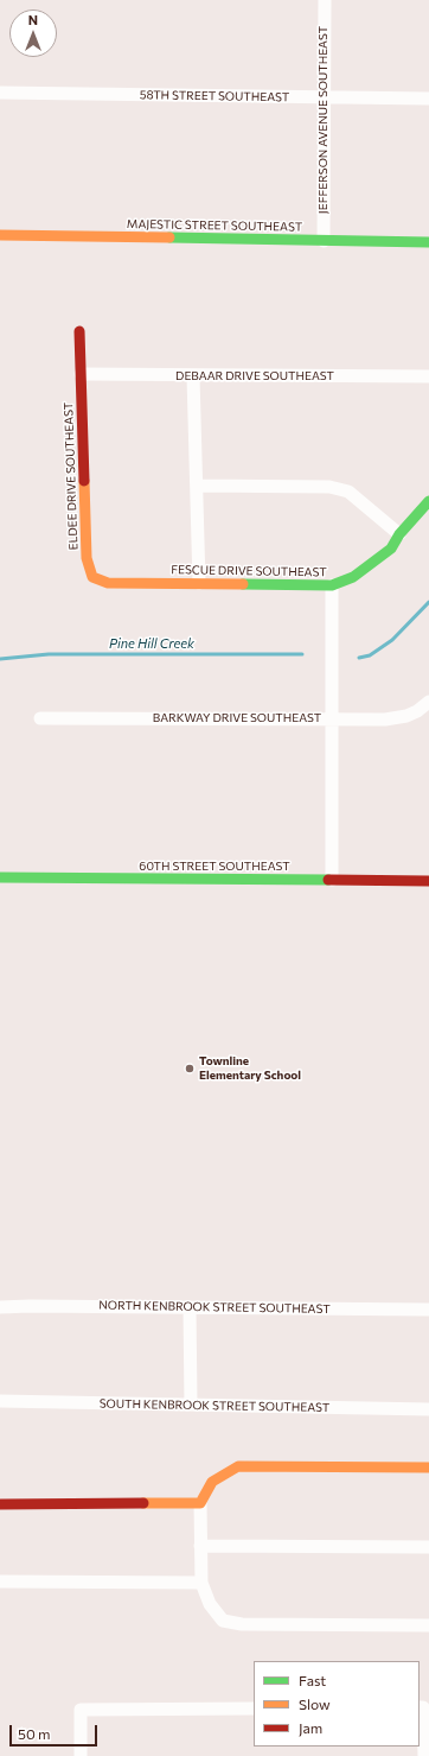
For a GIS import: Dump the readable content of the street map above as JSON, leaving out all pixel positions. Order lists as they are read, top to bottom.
{
  "streets": {
    "street": [
      "58TH STREET SOUTHEAST",
      "JEFFERSON AVENUE SOUTHEAST",
      "MAJESTIC STREET SOUTHEAST",
      "DEBAAR DRIVE SOUTHEAST",
      "ELDEE DRIVE SOUTHEAST",
      "FESCUE DRIVE SOUTHEAST",
      "BARKWAY DRIVE SOUTHEAST",
      "60TH STREET SOUTHEAST",
      "NORTH KENBROOK STREET SOUTHEAST",
      "SOUTH KENBROOK STREET SOUTHEAST"
    ]
  },
  "crossings": [
    ["58TH STREET SOUTHEAST", "JEFFERSON AVENUE SOUTHEAST"],
    ["JEFFERSON AVENUE SOUTHEAST", "MAJESTIC STREET SOUTHEAST"],
    ["DEBAAR DRIVE SOUTHEAST", "ELDEE DRIVE SOUTHEAST"],
    ["ELDEE DRIVE SOUTHEAST", "FESCUE DRIVE SOUTHEAST"]
  ],
  "water": ["Pine Hill Creek"],
  "places": ["Townline Elementary School"],
  "legend": ["Fast", "Slow", "Jam"],
  "scale_bar": "50 m",
  "north": "top"
}
